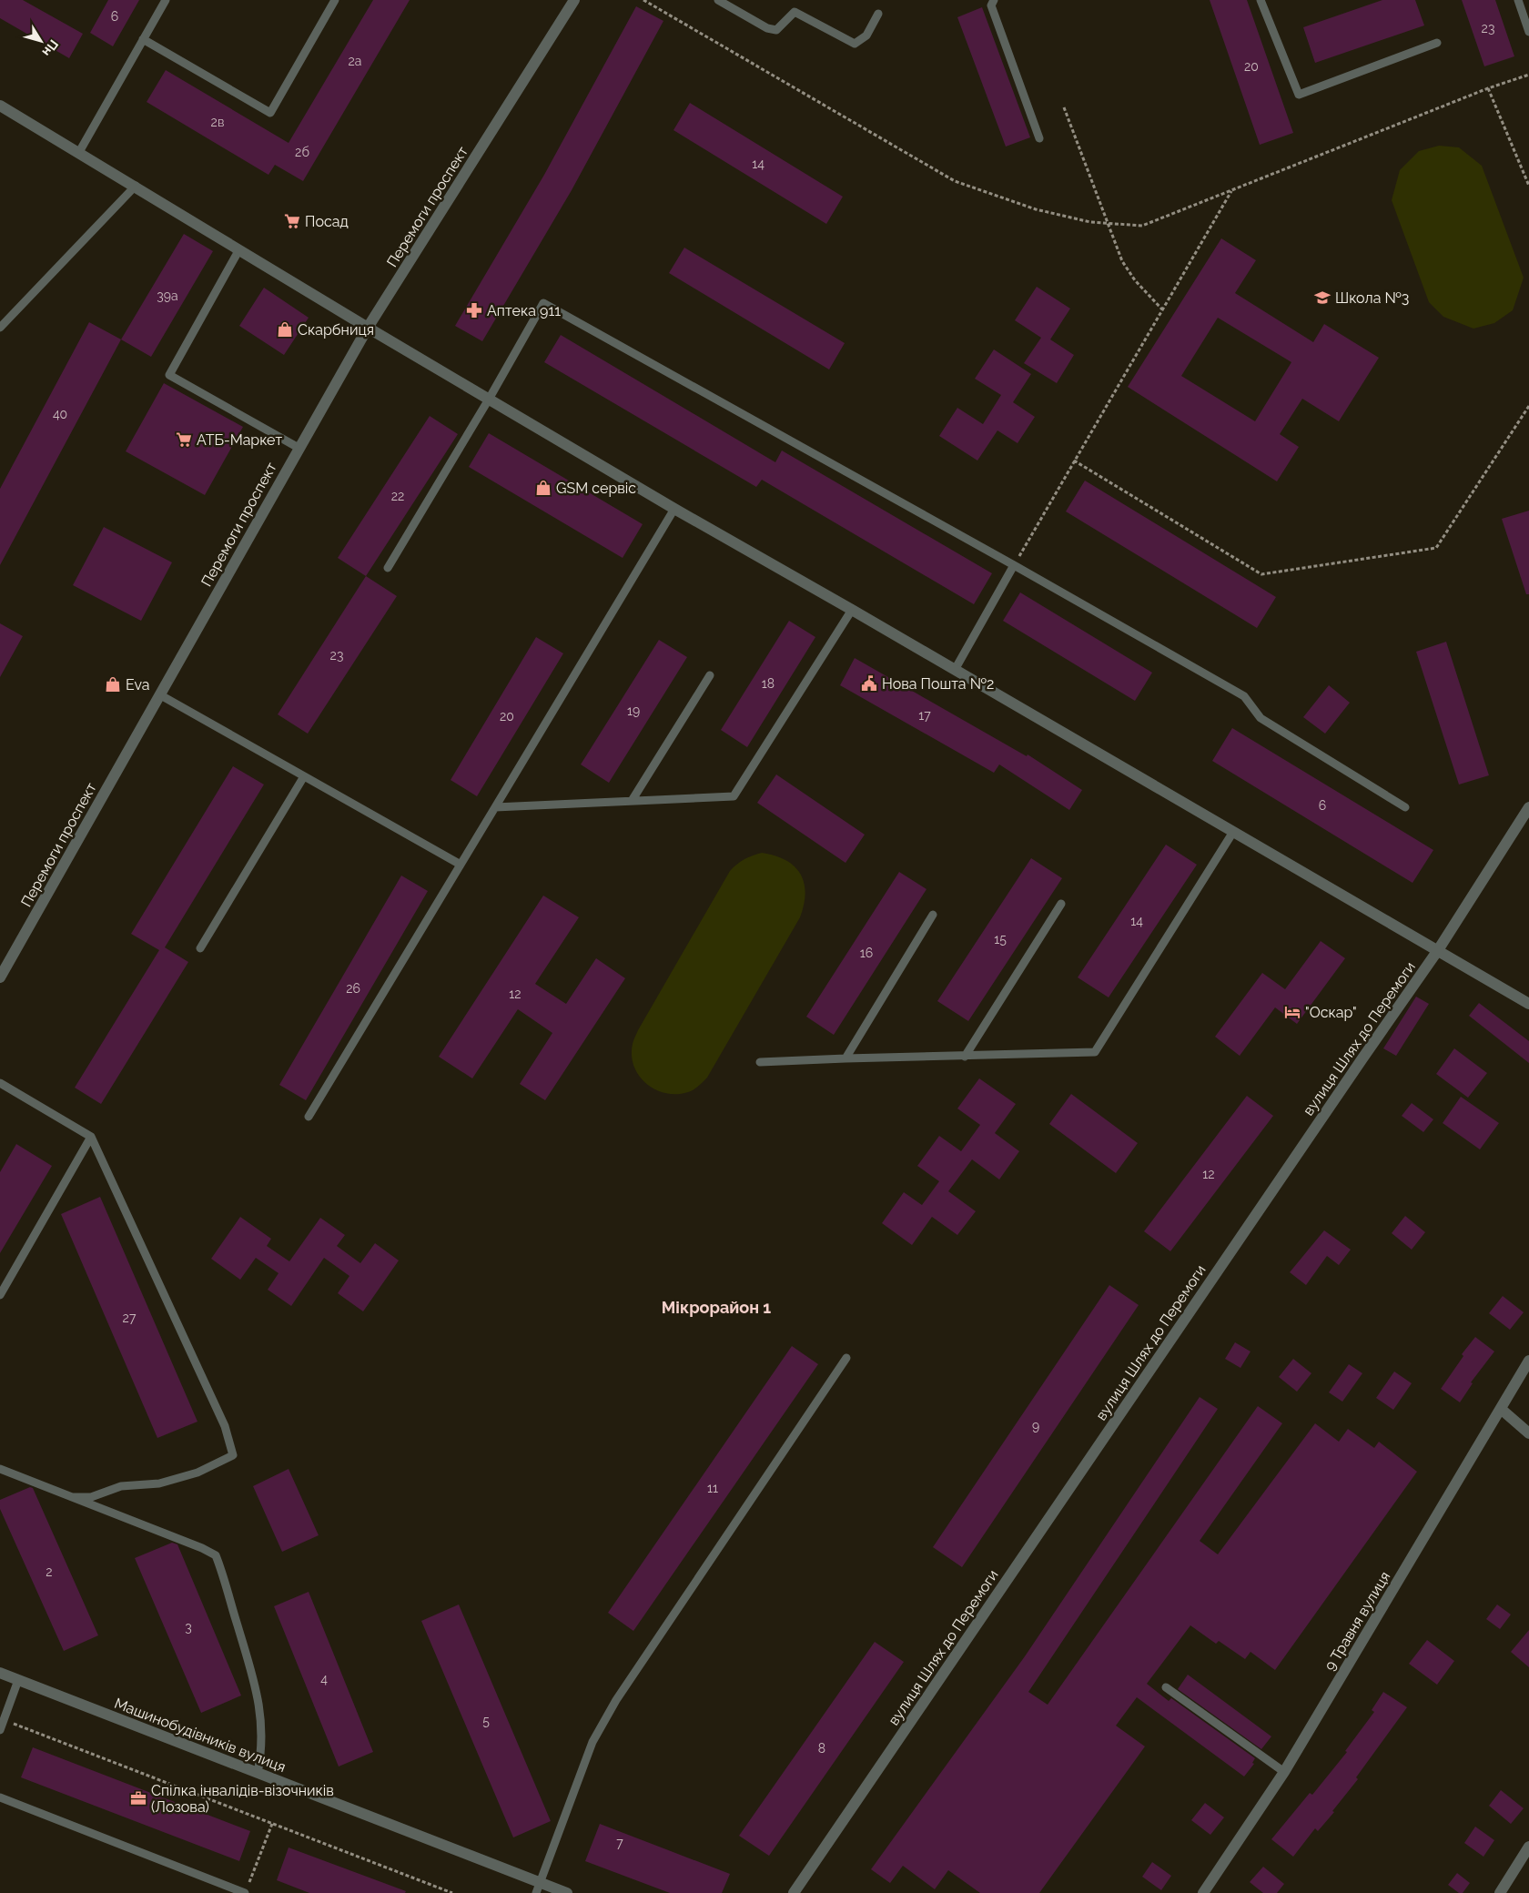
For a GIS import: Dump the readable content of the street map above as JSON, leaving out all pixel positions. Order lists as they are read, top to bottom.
{
  "streets": {
    "street": [
      "Перемоги проспект",
      "вулиця Шлях до Перемоги",
      "9 Травня вулиця",
      "Машинобудівників вулиця"
    ]
  },
  "districts": ["Мікрорайон 1"],
  "places": {
    "supermarket": ["Посад", "АТБ-Маркет"],
    "school or university": ["Школа №3"],
    "pharmacy": ["Аптека 911"],
    "shop": ["Скарбниця", "GSM сервіс", "Eva"],
    "public building": ["Нова Пошта №2"],
    "hotel": ["\"Оскар\""],
    "office": ["Спілка інвалідів-візочників (Лозова)"]
  },
  "house_numbers": [
    "6",
    "23",
    "2а",
    "20",
    "2в",
    "2б",
    "14",
    "39а",
    "40",
    "22",
    "23",
    "18",
    "19",
    "17",
    "20",
    "6",
    "14",
    "15",
    "16",
    "26",
    "12",
    "12",
    "27",
    "9",
    "11",
    "2",
    "3",
    "4",
    "5",
    "8",
    "7"
  ],
  "north": "bottom right"
}
